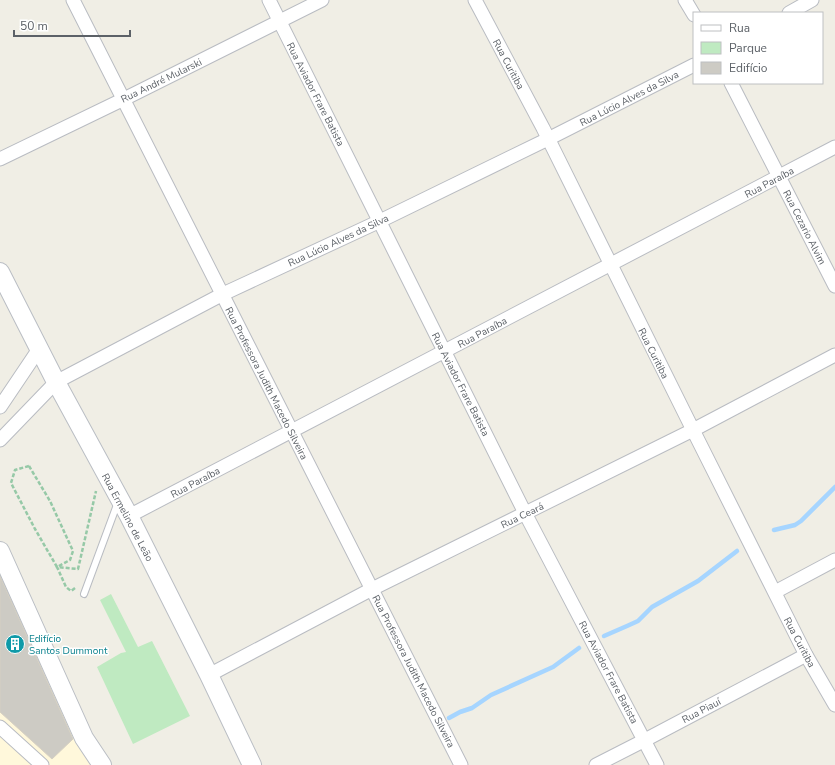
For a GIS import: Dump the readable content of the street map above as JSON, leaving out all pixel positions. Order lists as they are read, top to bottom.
{
  "streets": {
    "main road": ["Rua Ermelino de Leão"],
    "street": [
      "Rua Curitiba",
      "Rua André Mularski",
      "Rua Aviador Frare Batista",
      "Rua Lúcio Alves da Silva",
      "Rua Paraíba",
      "Rua Cezario Alvim",
      "Rua Professora Judith Macedo Silveira",
      "Rua Ceará",
      "Rua Piauí"
    ]
  },
  "crossings": [
    ["Rua Curitiba", "Rua Lúcio Alves da Silva"],
    ["Rua Curitiba", "Rua Paraíba"],
    ["Rua Curitiba", "Rua Ceará"],
    ["Rua Curitiba", "Rua Piauí"],
    ["Rua André Mularski", "Rua Aviador Frare Batista"],
    ["Rua André Mularski", "Rua Professora Judith Macedo Silveira"],
    ["Rua Aviador Frare Batista", "Rua Lúcio Alves da Silva"],
    ["Rua Aviador Frare Batista", "Rua Paraíba"],
    ["Rua Aviador Frare Batista", "Rua Ceará"],
    ["Rua Aviador Frare Batista", "Rua Piauí"],
    ["Rua Lúcio Alves da Silva", "Rua Professora Judith Macedo Silveira"],
    ["Rua Lúcio Alves da Silva", "Rua Ermelino de Leão"],
    ["Rua Paraíba", "Rua Cezario Alvim"],
    ["Rua Paraíba", "Rua Professora Judith Macedo Silveira"],
    ["Rua Paraíba", "Rua Ermelino de Leão"],
    ["Rua Professora Judith Macedo Silveira", "Rua Ceará"],
    ["Rua Ceará", "Rua Ermelino de Leão"]
  ],
  "places": {
    "building": ["Edifício Santos Dummont"]
  },
  "legend": ["Rua", "Parque", "Edifício"],
  "scale_bar": "50 m"
}
